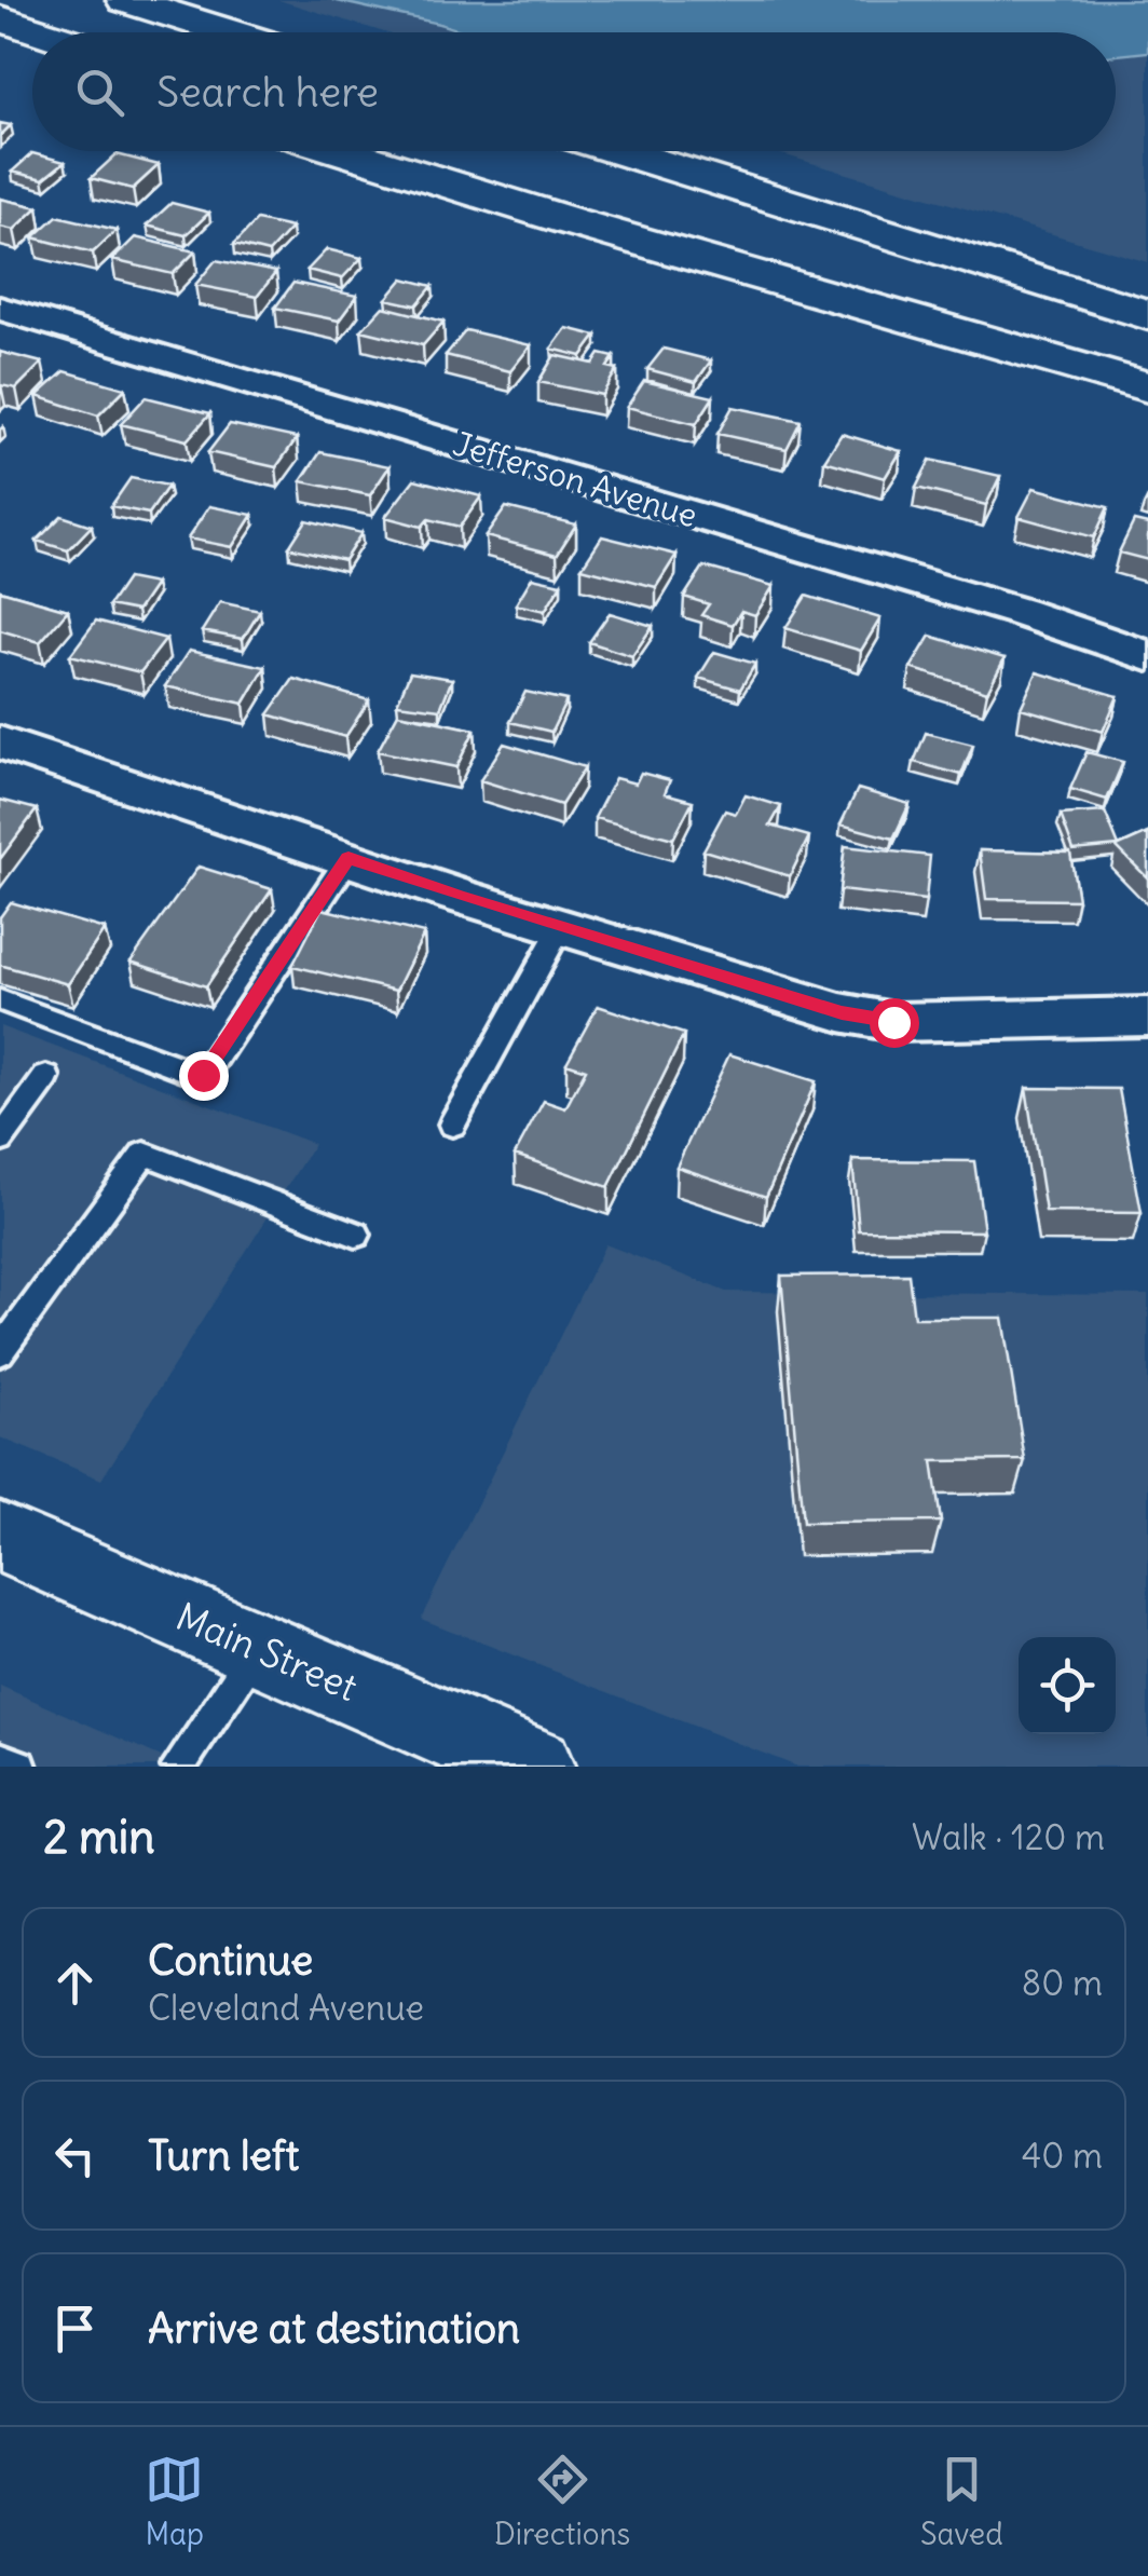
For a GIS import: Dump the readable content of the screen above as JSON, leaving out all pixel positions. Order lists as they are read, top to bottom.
{
  "streets": {
    "main road": ["Main Street"],
    "street": ["Jefferson Avenue"]
  },
  "page": {
    "search": "Search here",
    "heading": ["2 min", "Walk · 120 m"],
    "list": [
      ["Continue", "Cleveland Avenue", "80 m"],
      ["Turn left", "40 m"],
      "Arrive at destination"
    ],
    "nav": ["Map", "Directions", "Saved"]
  }
}
